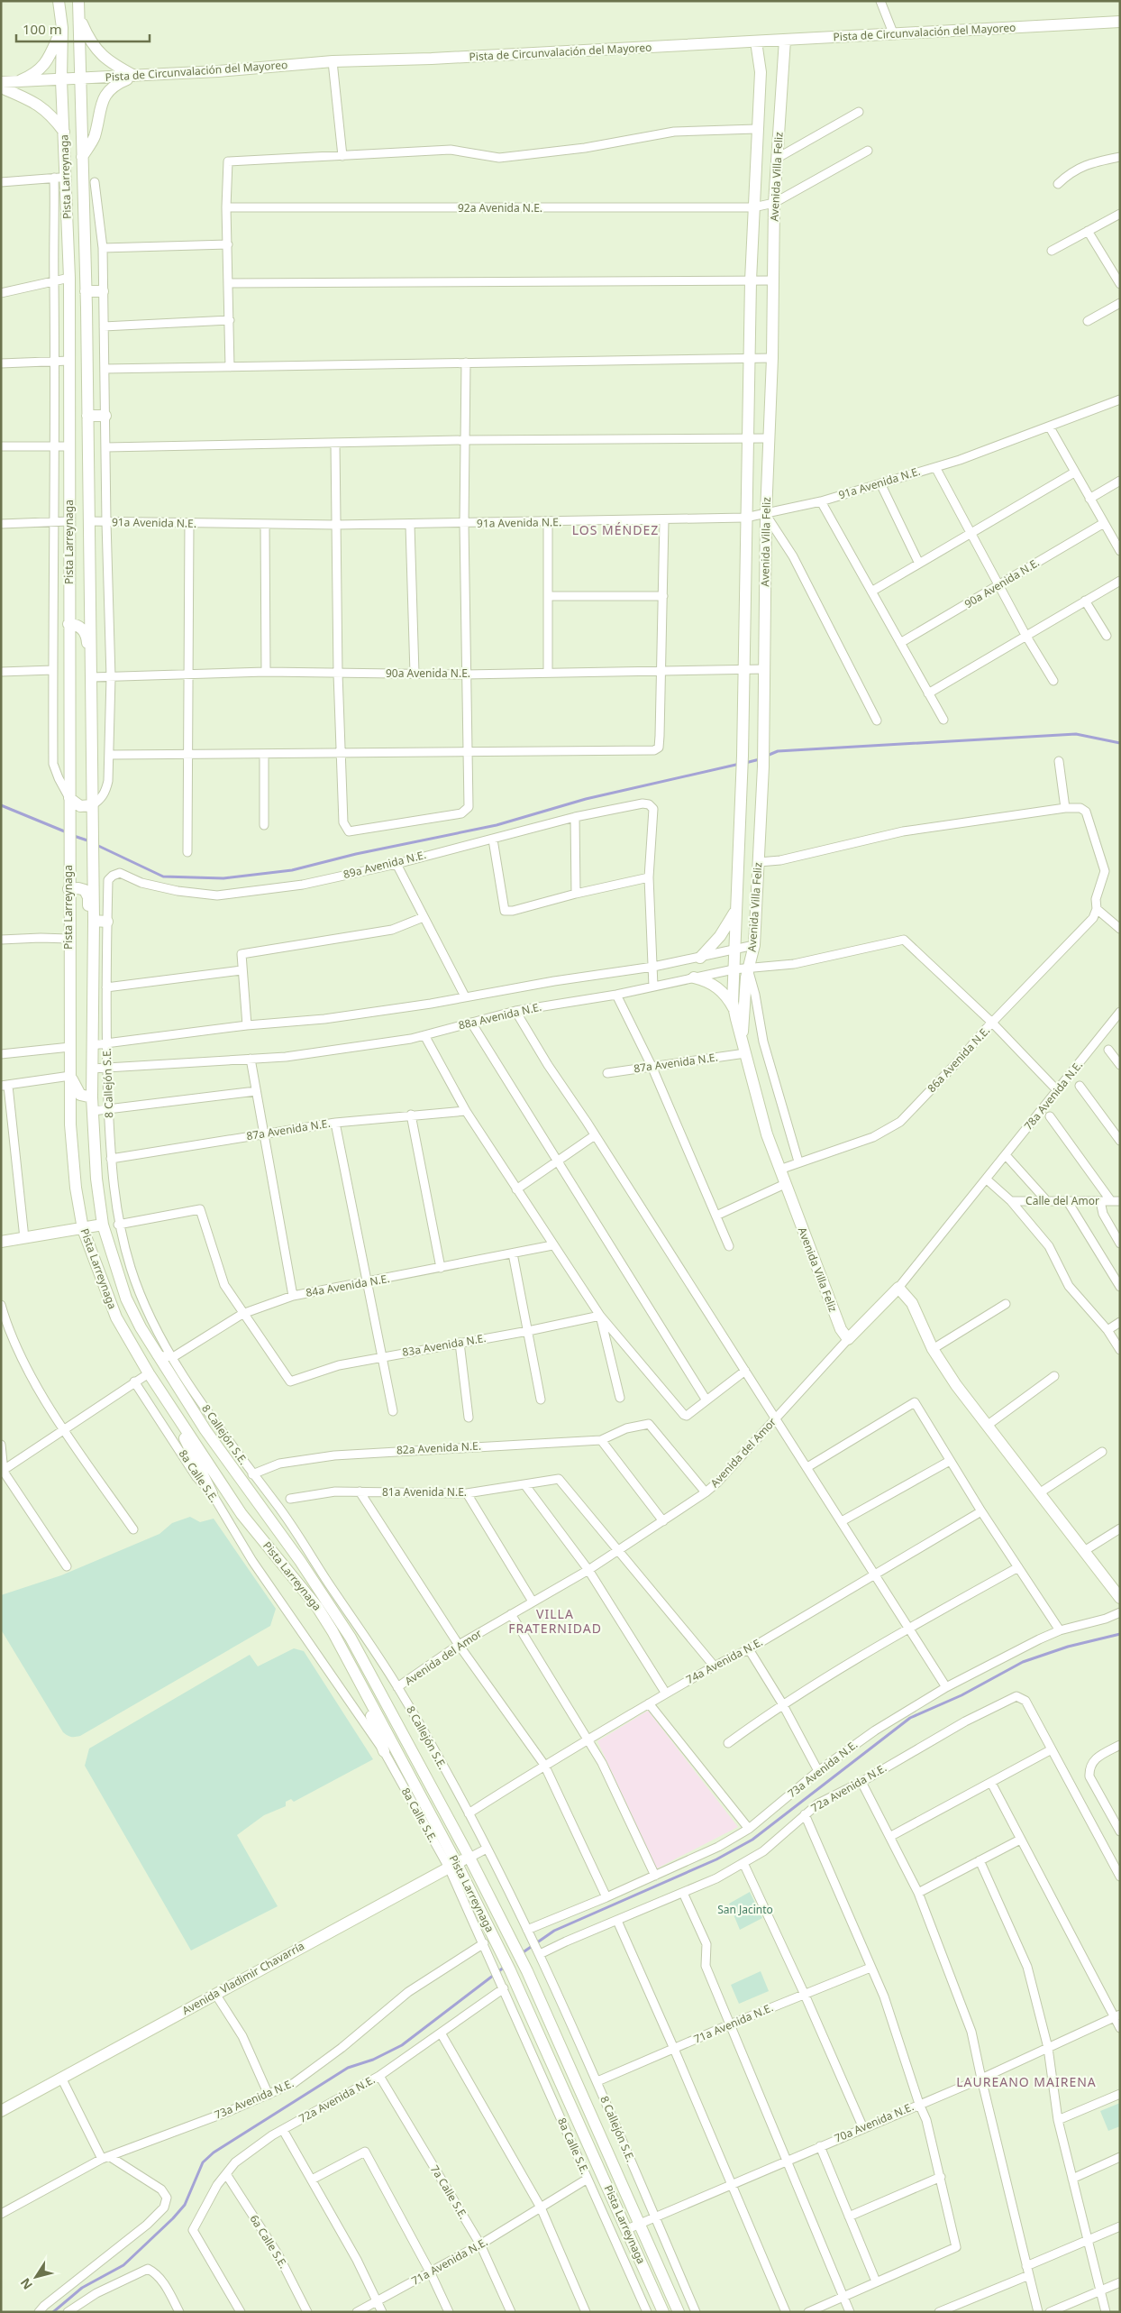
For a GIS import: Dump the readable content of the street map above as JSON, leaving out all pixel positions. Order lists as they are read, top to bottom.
{
  "streets": {
    "main road": [
      "Pista de Circunvalación del Mayoreo",
      "Pista Larreynaga",
      "Avenida Villa Feliz",
      "Avenida del Amor",
      "Avenida Vladimir Chavarría"
    ],
    "street": [
      "92a Avenida N.E.",
      "91a Avenida N.E.",
      "90a Avenida N.E.",
      "89a Avenida N.E.",
      "88a Avenida N.E.",
      "86a Avenida N.E.",
      "87a Avenida N.E.",
      "8 Callejón S.E.",
      "78a Avenida N.E.",
      "Calle del Amor",
      "84a Avenida N.E.",
      "83a Avenida N.E.",
      "82a Avenida N.E.",
      "8a Calle S.E.",
      "81a Avenida N.E.",
      "74a Avenida N.E.",
      "73a Avenida N.E.",
      "72a Avenida N.E.",
      "71a Avenida N.E.",
      "70a Avenida N.E.",
      "7a Calle S.E.",
      "6a Calle S.E."
    ]
  },
  "crossings": [
    ["Pista de Circunvalación del Mayoreo", "Pista Larreynaga"],
    ["Pista de Circunvalación del Mayoreo", "Avenida Villa Feliz"],
    ["Pista Larreynaga", "91a Avenida N.E."],
    ["Pista Larreynaga", "90a Avenida N.E."],
    ["Pista Larreynaga", "88a Avenida N.E."],
    ["Pista Larreynaga", "8a Calle S.E."],
    ["Pista Larreynaga", "Avenida Vladimir Chavarría"],
    ["Pista Larreynaga", "70a Avenida N.E."],
    ["Avenida Villa Feliz", "92a Avenida N.E."],
    ["Avenida Villa Feliz", "91a Avenida N.E."],
    ["Avenida Villa Feliz", "90a Avenida N.E."],
    ["Avenida Villa Feliz", "88a Avenida N.E."],
    ["Avenida Villa Feliz", "86a Avenida N.E."],
    ["Avenida Villa Feliz", "87a Avenida N.E."],
    ["Avenida Villa Feliz", "Avenida del Amor"],
    ["89a Avenida N.E.", "8 Callejón S.E."],
    ["88a Avenida N.E.", "86a Avenida N.E."],
    ["88a Avenida N.E.", "8 Callejón S.E."],
    ["87a Avenida N.E.", "8 Callejón S.E."],
    ["8 Callejón S.E.", "84a Avenida N.E."],
    ["8 Callejón S.E.", "82a Avenida N.E."],
    ["8 Callejón S.E.", "Avenida del Amor"],
    ["8 Callejón S.E.", "74a Avenida N.E."],
    ["8 Callejón S.E.", "73a Avenida N.E."],
    ["8 Callejón S.E.", "72a Avenida N.E."],
    ["8 Callejón S.E.", "Avenida Vladimir Chavarría"],
    ["8 Callejón S.E.", "71a Avenida N.E."],
    ["8 Callejón S.E.", "70a Avenida N.E."],
    ["78a Avenida N.E.", "Calle del Amor"],
    ["78a Avenida N.E.", "Avenida del Amor"],
    ["Calle del Amor", "Avenida del Amor"],
    ["84a Avenida N.E.", "83a Avenida N.E."],
    ["82a Avenida N.E.", "Avenida del Amor"],
    ["Avenida del Amor", "81a Avenida N.E."],
    ["8a Calle S.E.", "73a Avenida N.E."],
    ["8a Calle S.E.", "72a Avenida N.E."],
    ["8a Calle S.E.", "Avenida Vladimir Chavarría"],
    ["8a Calle S.E.", "71a Avenida N.E."],
    ["72a Avenida N.E.", "7a Calle S.E."],
    ["72a Avenida N.E.", "6a Calle S.E."],
    ["71a Avenida N.E.", "7a Calle S.E."]
  ],
  "districts": ["LOS MÉNDEZ", "VILLA FRATERNIDAD", "LAUREANO MAIRENA"],
  "parks": ["San Jacinto"],
  "scale_bar": "100 m",
  "north": "bottom left"
}
